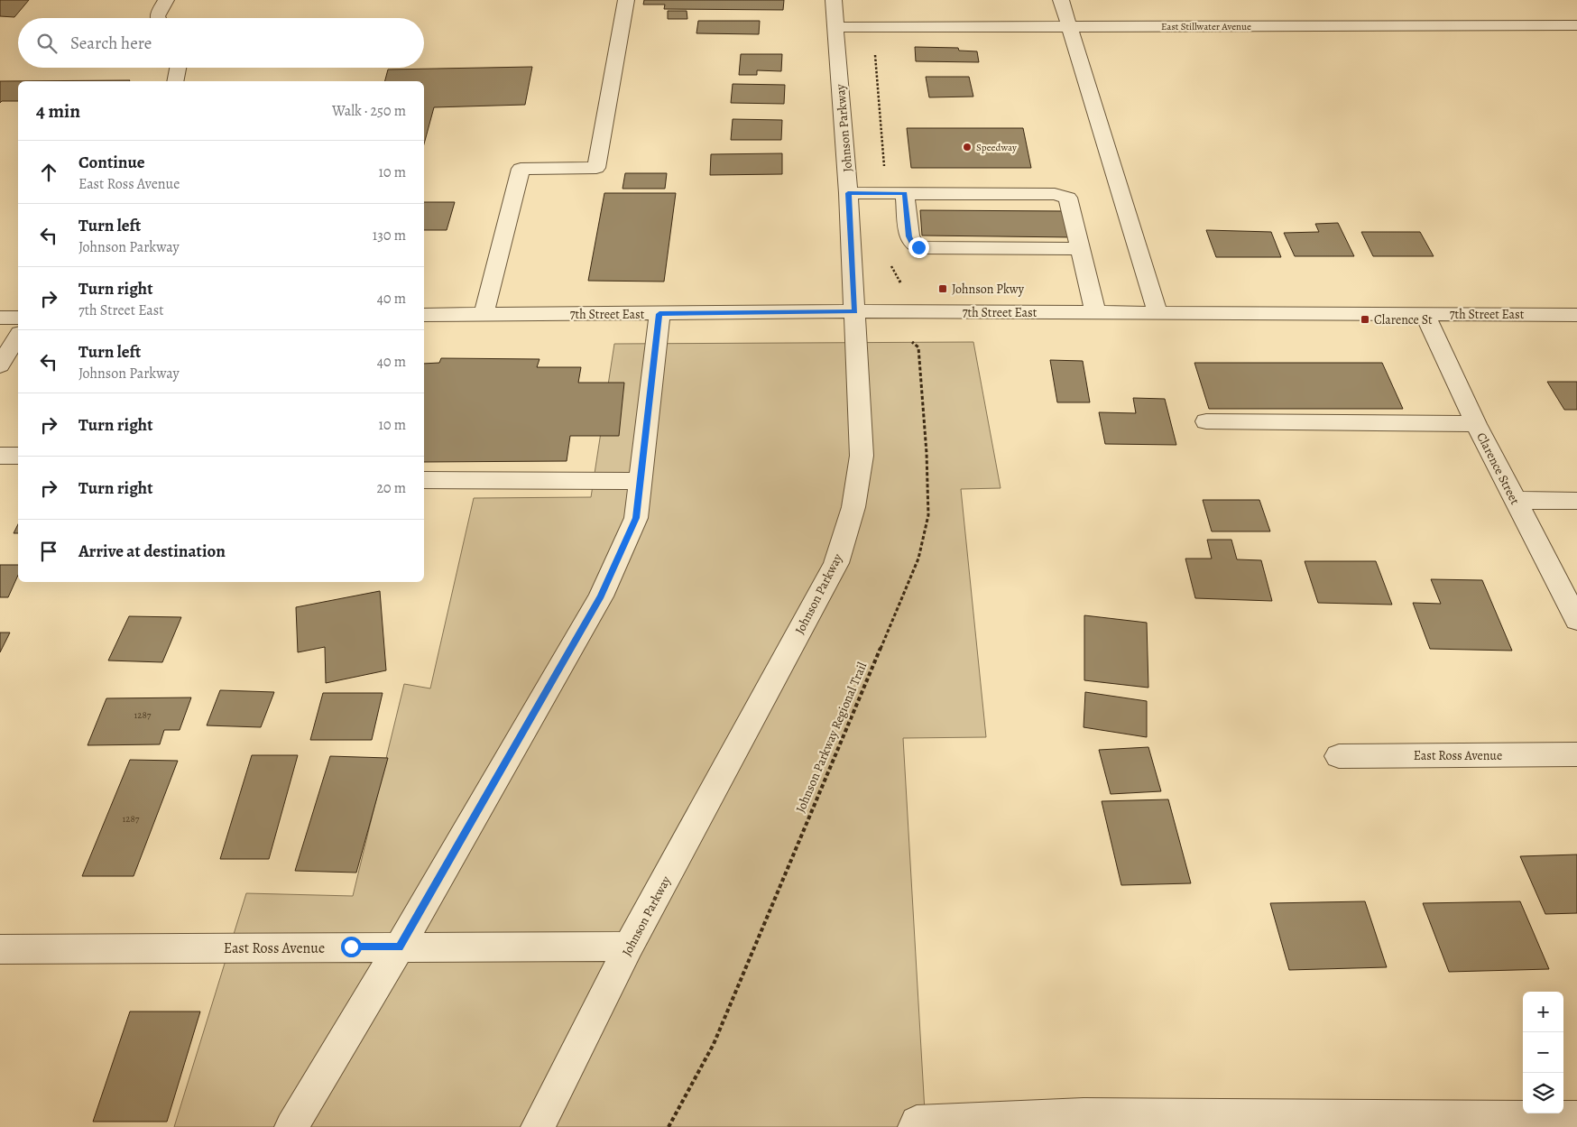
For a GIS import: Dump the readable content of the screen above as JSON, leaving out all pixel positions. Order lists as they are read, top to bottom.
{
  "streets": {
    "street": [
      "East Stillwater Avenue",
      "Johnson Parkway",
      "7th Street East",
      "Clarence Street",
      "East Ross Avenue"
    ],
    "path": ["Johnson Parkway Regional Trail"]
  },
  "crossings": [
    ["East Stillwater Avenue", "Johnson Parkway"],
    ["Johnson Parkway", "7th Street East"],
    ["Johnson Parkway", "East Ross Avenue"],
    ["7th Street East", "Clarence Street"]
  ],
  "places": {
    "other": ["Speedway"],
    "transit": ["Johnson Pkwy", "Clarence St"]
  },
  "house_numbers": ["1287", "1287"],
  "page": {
    "search": "Search here",
    "heading": ["4 min", "Walk · 250 m"],
    "list": [
      ["Continue", "East Ross Avenue", "10 m"],
      ["Turn left", "Johnson Parkway", "130 m"],
      ["Turn right", "7th Street East", "40 m"],
      ["Turn left", "Johnson Parkway", "40 m"],
      ["Turn right", "10 m"],
      ["Turn right", "20 m"],
      "Arrive at destination"
    ],
    "map_buttons": ["+", "−"]
  }
}
